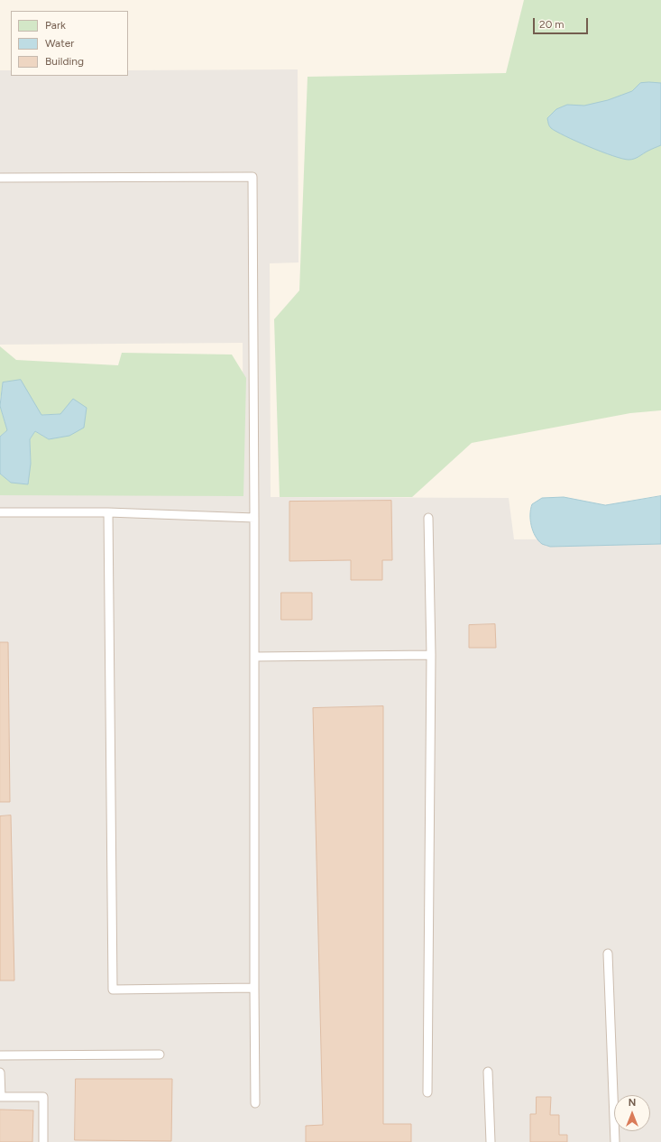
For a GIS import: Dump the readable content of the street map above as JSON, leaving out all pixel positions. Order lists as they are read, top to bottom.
{
  "legend": ["Park", "Water", "Building"],
  "scale_bar": "20 m",
  "north": "top"
}
